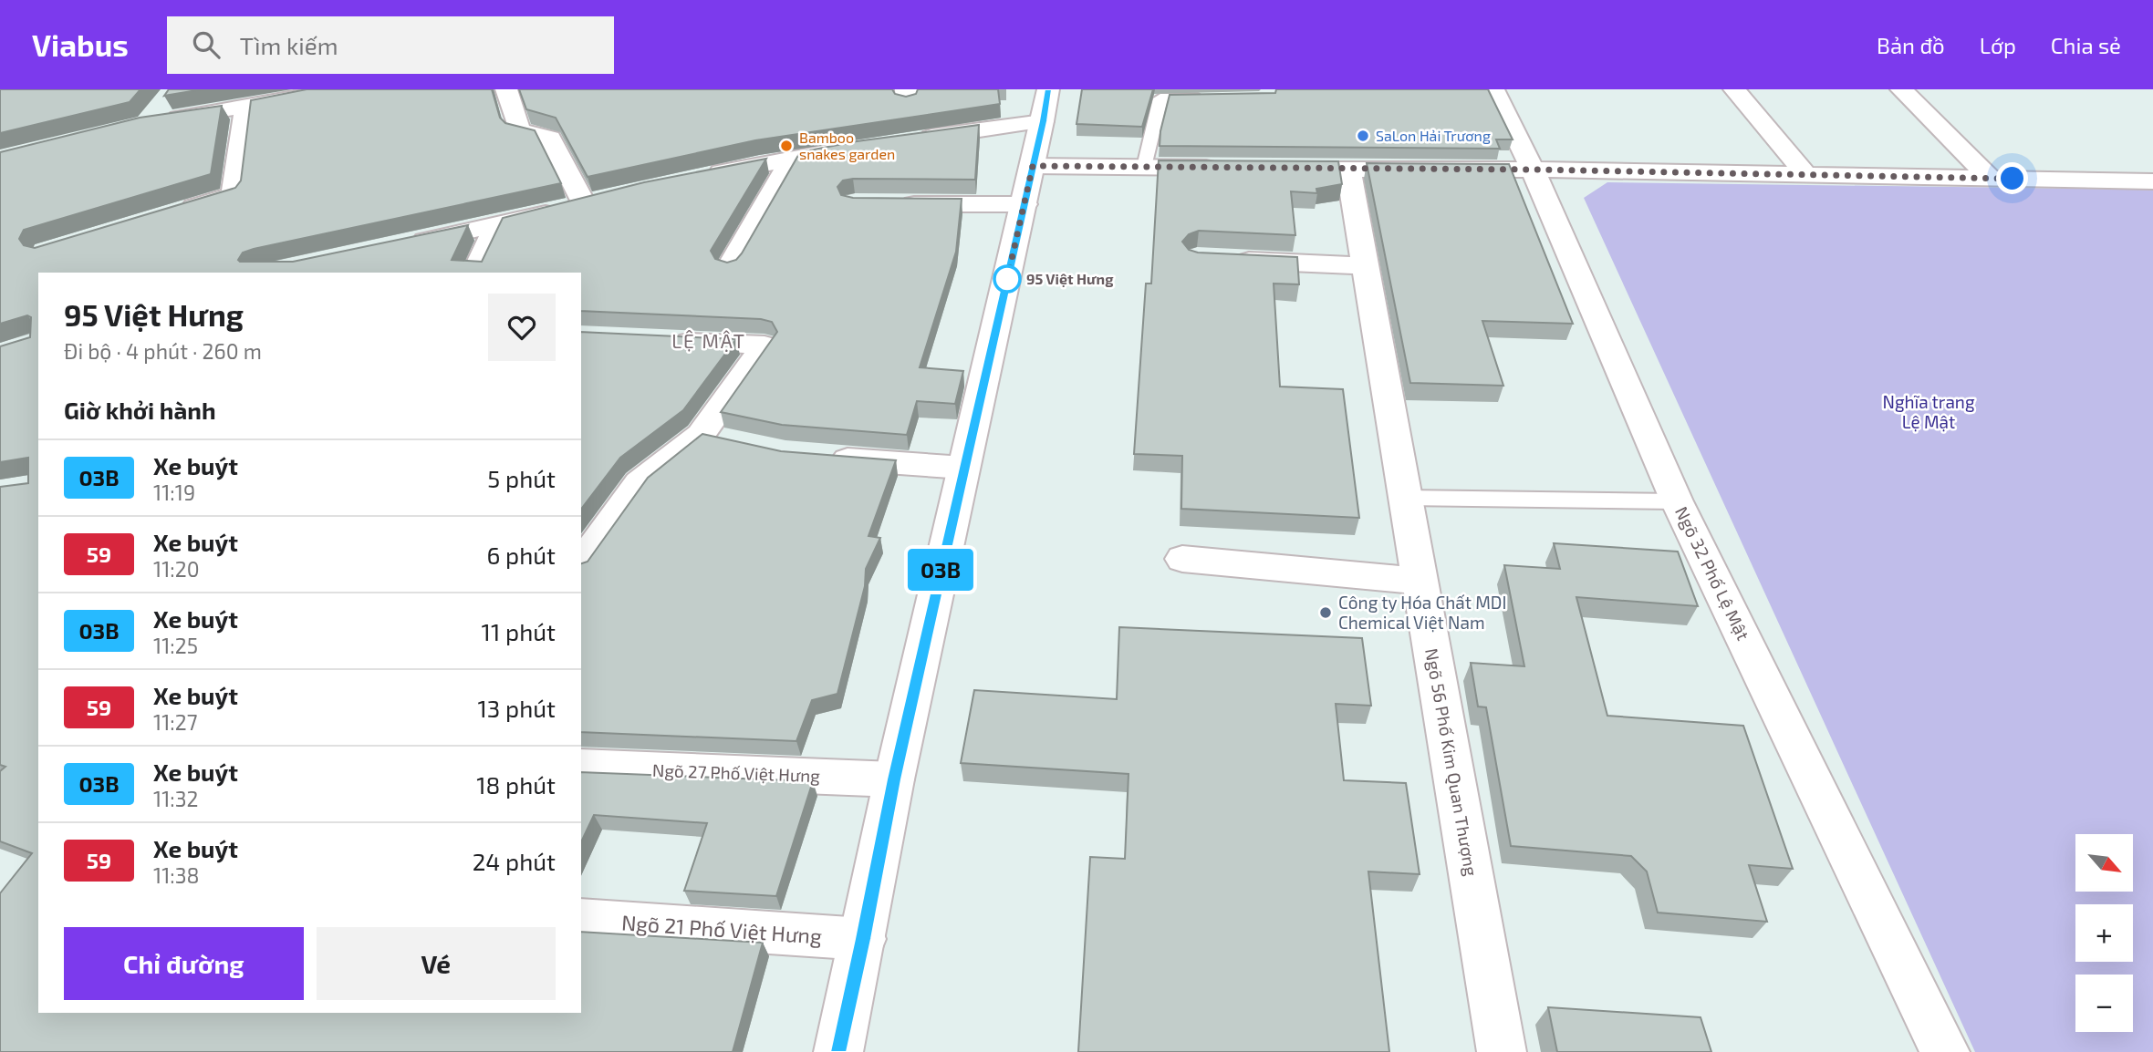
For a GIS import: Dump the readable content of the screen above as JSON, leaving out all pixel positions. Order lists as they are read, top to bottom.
{
  "streets": {
    "street": [
      "Ngõ 32 Phố Lệ Mật",
      "Ngõ 56 Phố Kim Quan Thượng",
      "Ngõ 27 Phố Việt Hưng",
      "Ngõ 21 Phố Việt Hưng"
    ]
  },
  "districts": ["LỆ MẬT"],
  "parks": ["Nghĩa trang Lệ Mật"],
  "places": [
    "SaLon Hải Trương",
    "Bamboo snakes garden",
    "95 Việt Hưng",
    "Công ty Hóa Chất MDI Chemical Việt Nam"
  ],
  "lines": ["bus line 03B"],
  "north": "bottom right",
  "page": {
    "header": "Viabus",
    "search": "Tìm kiếm",
    "nav": ["Bản đồ", "Lớp", "Chia sẻ"],
    "on_map": "03B",
    "heading": [
      ["95 Việt Hưng", "Đi bộ · 4 phút · 260 m"],
      "Giờ khởi hành"
    ],
    "list": [
      {
        "mark": "03B",
        "name": "Xe buýt",
        "note": "11:19",
        "value": "5 phút"
      },
      {
        "mark": "59",
        "name": "Xe buýt",
        "note": "11:20",
        "value": "6 phút"
      },
      {
        "mark": "03B",
        "name": "Xe buýt",
        "note": "11:25",
        "value": "11 phút"
      },
      {
        "mark": "59",
        "name": "Xe buýt",
        "note": "11:27",
        "value": "13 phút"
      },
      {
        "mark": "03B",
        "name": "Xe buýt",
        "note": "11:32",
        "value": "18 phút"
      },
      {
        "mark": "59",
        "name": "Xe buýt",
        "note": "11:38",
        "value": "24 phút"
      }
    ],
    "map_buttons": ["+", "−"],
    "buttons": ["Chỉ đường", "Vé"]
  }
}
